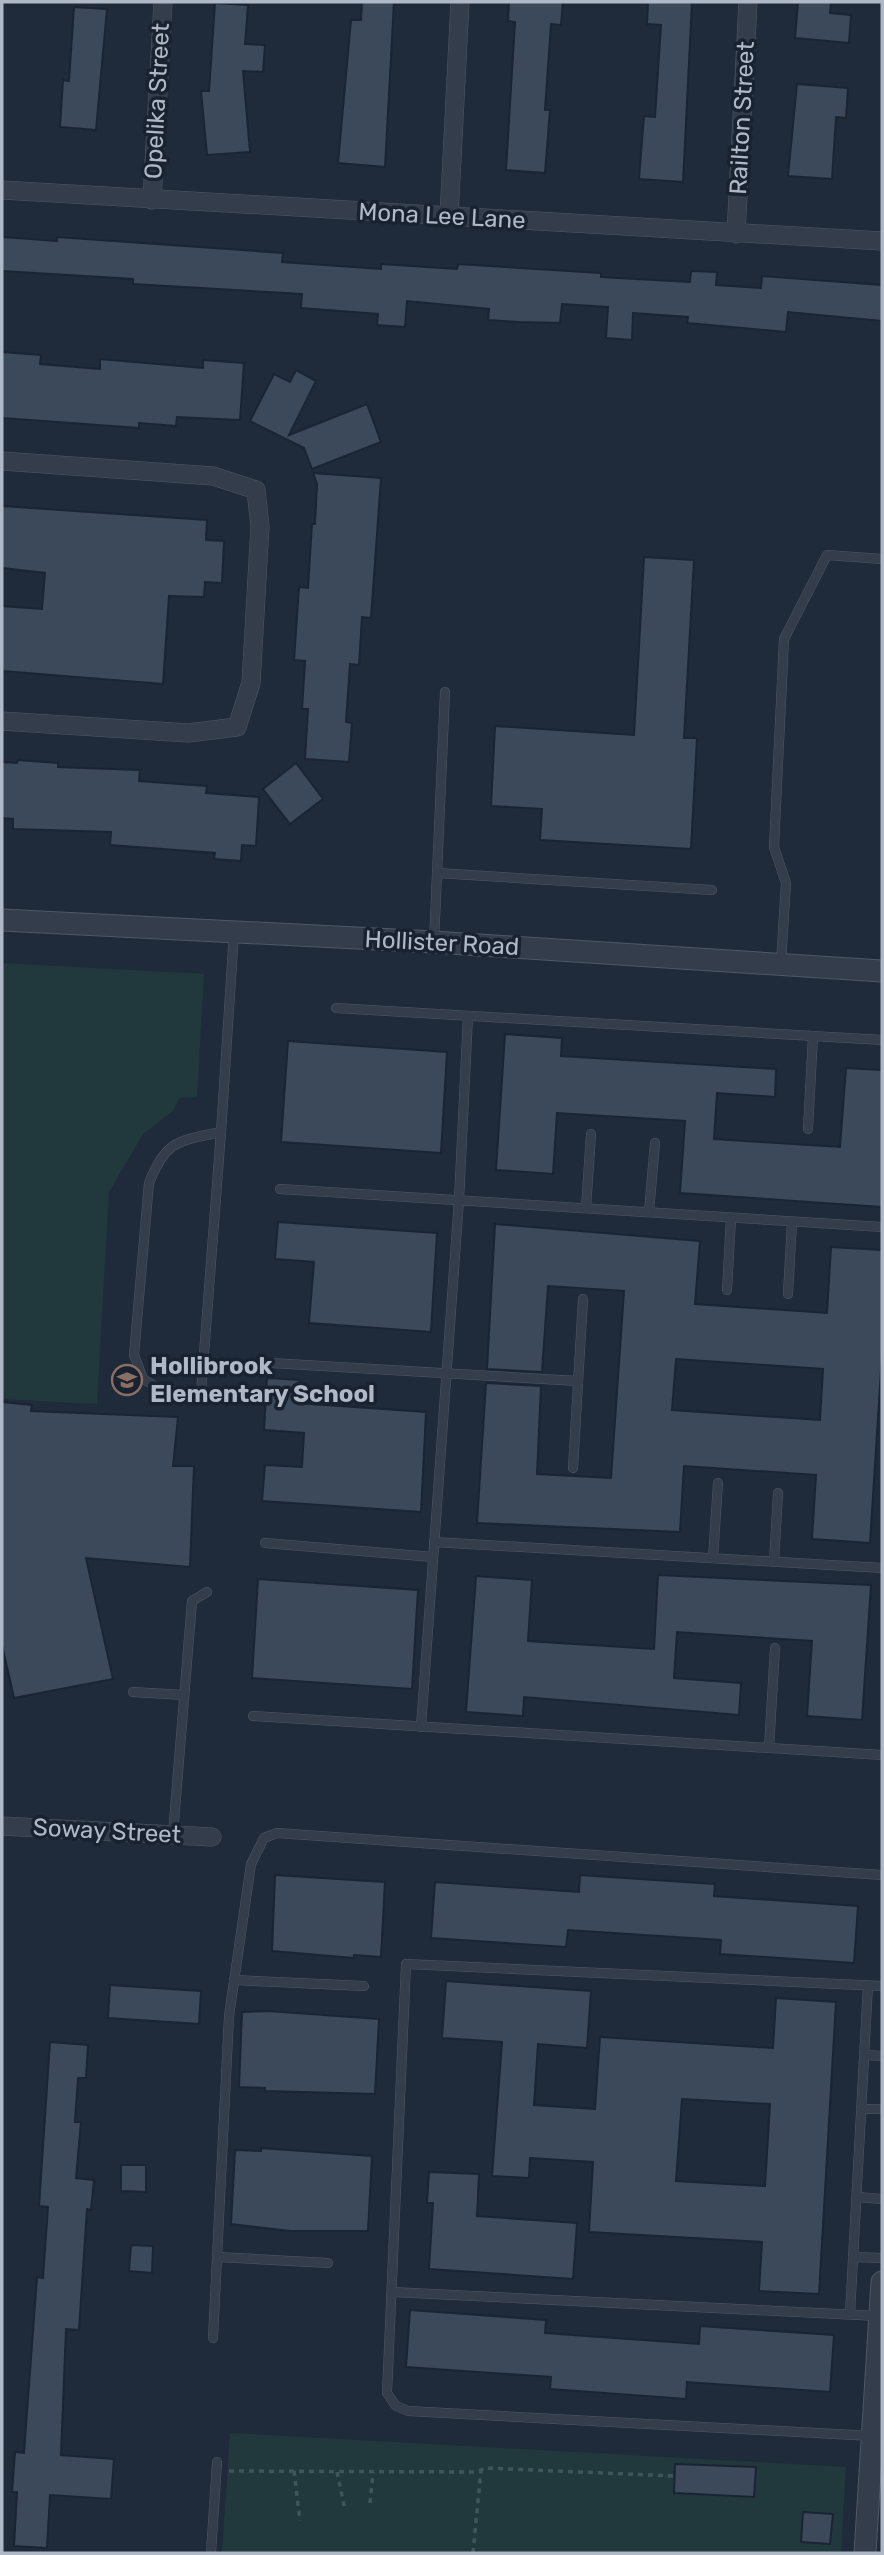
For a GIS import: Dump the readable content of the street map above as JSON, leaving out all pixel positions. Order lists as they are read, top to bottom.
{
  "streets": {
    "street": [
      "Opelika Street",
      "Railton Street",
      "Mona Lee Lane",
      "Hollister Road",
      "Soway Street"
    ]
  },
  "crossings": [
    ["Opelika Street", "Mona Lee Lane"],
    ["Railton Street", "Mona Lee Lane"]
  ],
  "places": {
    "school or university": ["Hollibrook Elementary School"]
  }
}
